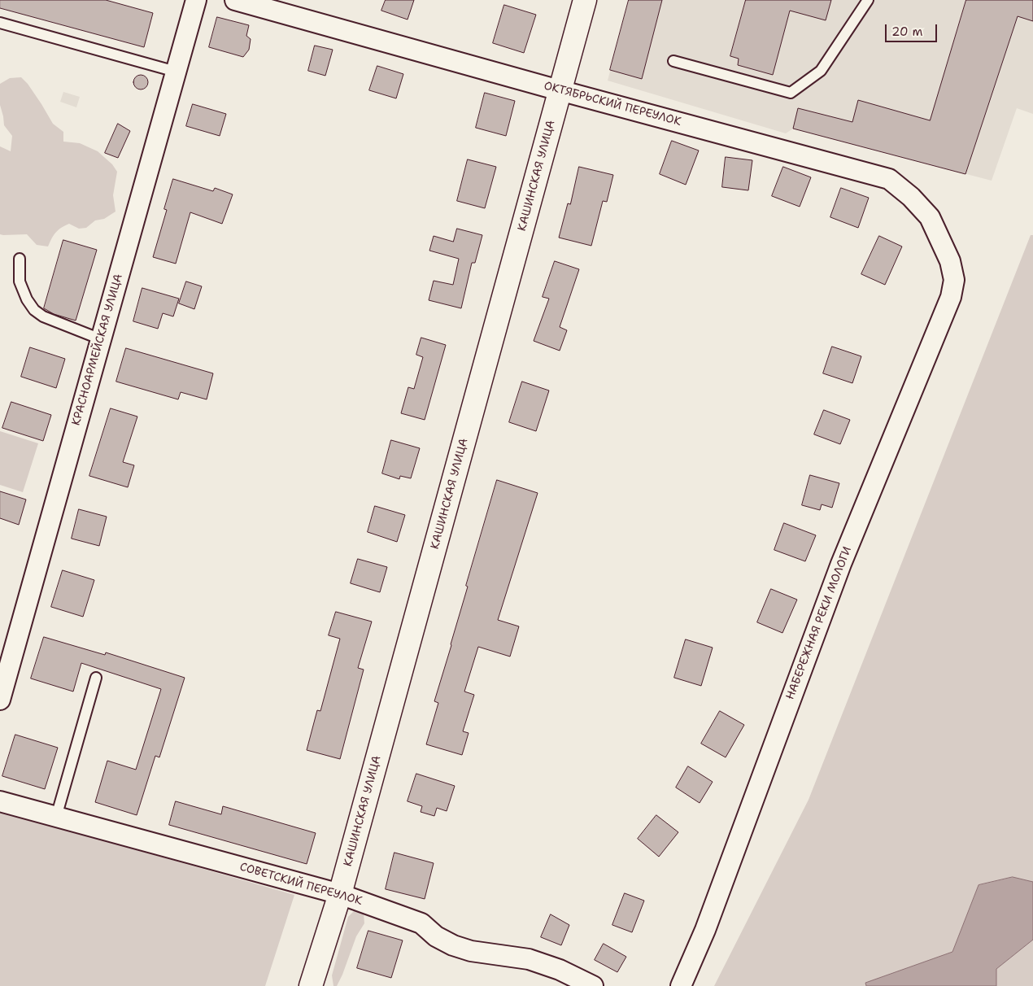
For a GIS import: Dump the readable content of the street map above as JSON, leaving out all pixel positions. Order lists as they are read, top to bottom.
{
  "streets": {
    "main road": ["КАШИНСКАЯ УЛИЦА"],
    "street": [
      "ОКТЯБРЬСКИЙ ПЕРЕУЛОК",
      "КРАСНОАРМЕЙСКАЯ УЛИЦА",
      "НАБЕРЕЖНАЯ РЕКИ МОЛОГИ",
      "СОВЕТСКИЙ ПЕРЕУЛОК"
    ]
  },
  "crossings": [
    ["ОКТЯБРЬСКИЙ ПЕРЕУЛОК", "КАШИНСКАЯ УЛИЦА"],
    ["ОКТЯБРЬСКИЙ ПЕРЕУЛОК", "НАБЕРЕЖНАЯ РЕКИ МОЛОГИ"],
    ["КАШИНСКАЯ УЛИЦА", "СОВЕТСКИЙ ПЕРЕУЛОК"]
  ],
  "scale_bar": "20 m"
}
